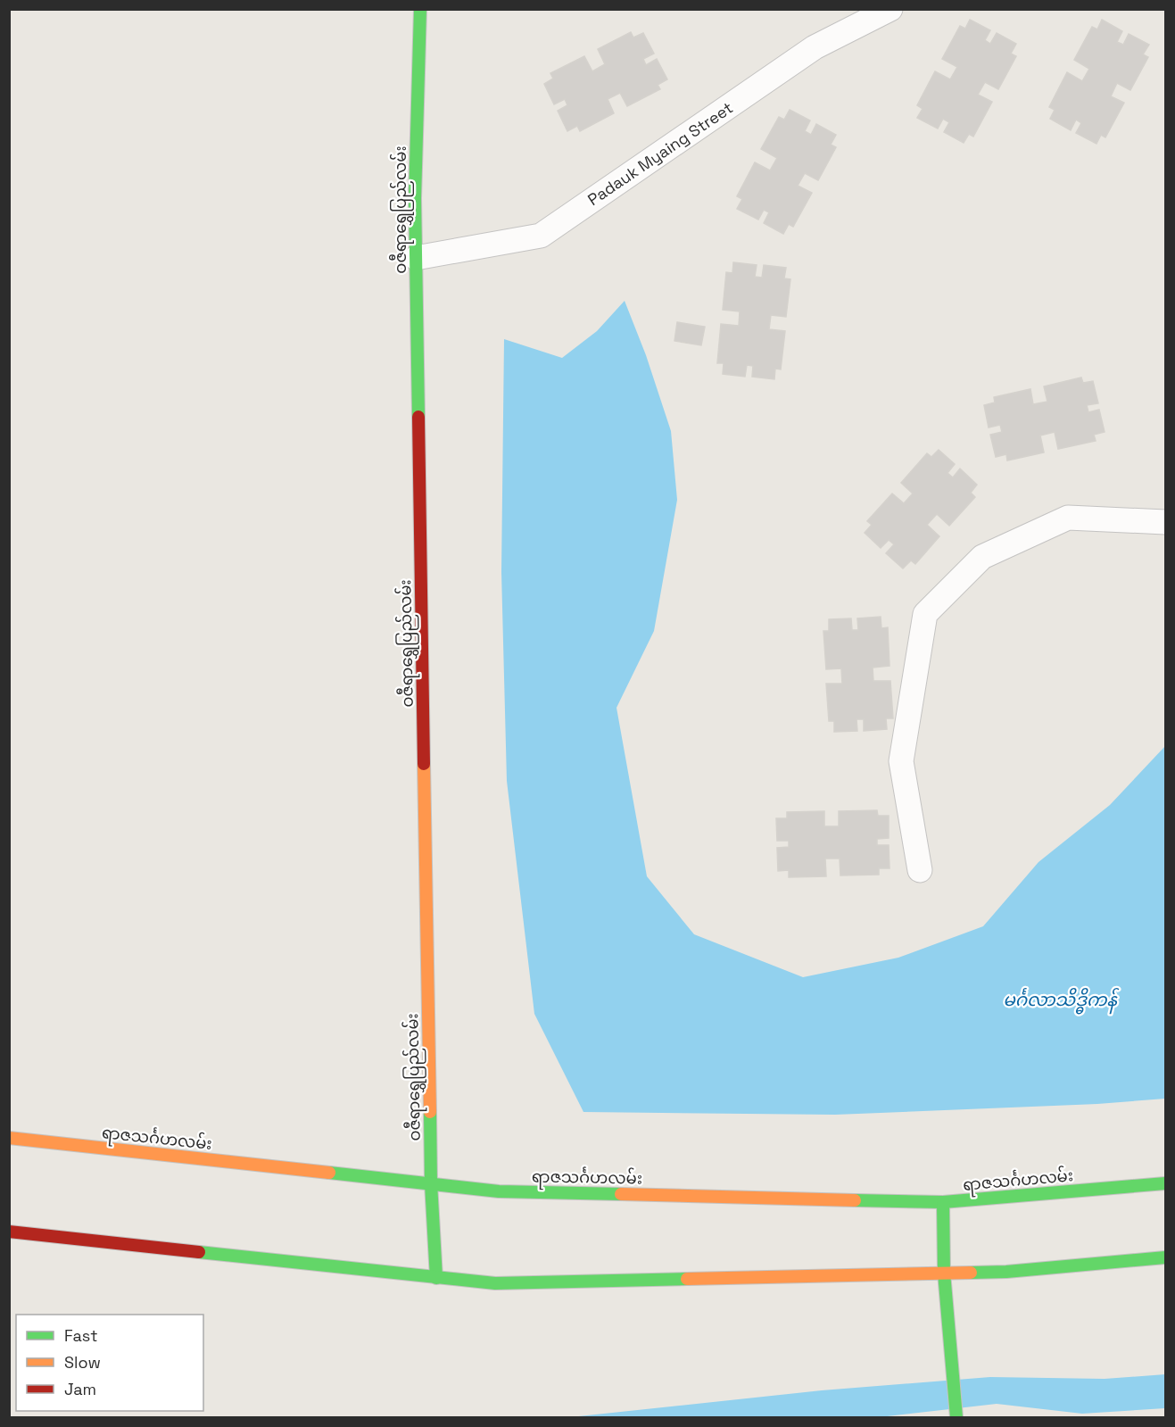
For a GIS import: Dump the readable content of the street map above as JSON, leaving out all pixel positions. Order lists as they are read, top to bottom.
{
  "streets": {
    "main road": ["ဝဇီရာရွှေပြည်လမ်း", "ရာဇသင်္ဂဟလမ်း"],
    "street": ["Padauk Myaing Street"]
  },
  "crossings": [
    ["Padauk Myaing Street", "ဝဇီရာရွှေပြည်လမ်း"],
    ["ဝဇီရာရွှေပြည်လမ်း", "ရာဇသင်္ဂဟလမ်း"]
  ],
  "water": ["မင်္ဂလာသိဒ္ဓိကန်"],
  "legend": ["Fast", "Slow", "Jam"]
}
